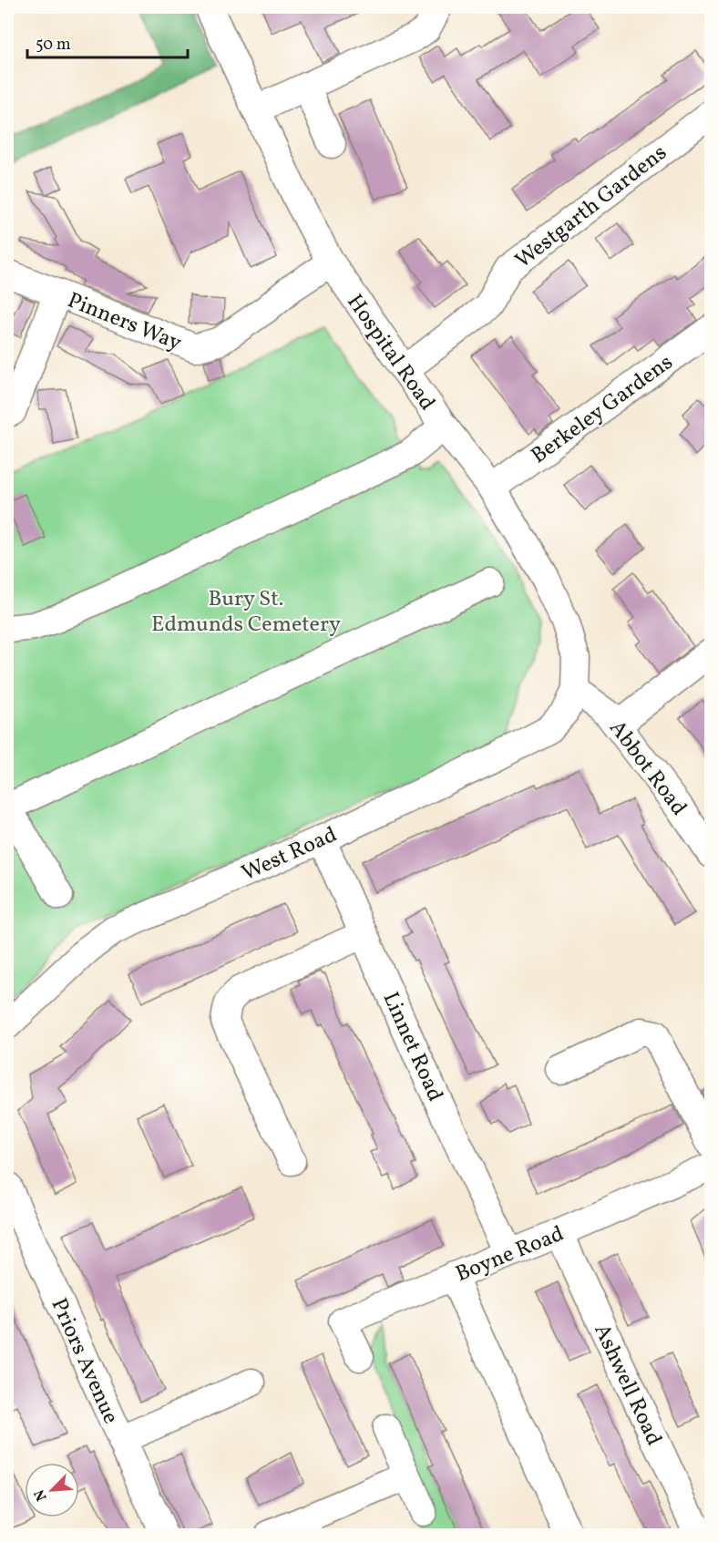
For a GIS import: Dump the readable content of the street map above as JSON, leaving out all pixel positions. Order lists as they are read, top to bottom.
{
  "streets": {
    "street": [
      "Westgarth Gardens",
      "Pinners Way",
      "Hospital Road",
      "Berkeley Gardens",
      "Abbot Road",
      "West Road",
      "Linnet Road",
      "Boyne Road",
      "Priors Avenue",
      "Ashwell Road"
    ]
  },
  "crossings": [
    ["Westgarth Gardens", "Hospital Road"],
    ["Pinners Way", "Hospital Road"],
    ["Hospital Road", "Berkeley Gardens"],
    ["Hospital Road", "Abbot Road"],
    ["Hospital Road", "West Road"],
    ["Abbot Road", "West Road"],
    ["West Road", "Linnet Road"],
    ["Linnet Road", "Boyne Road"],
    ["Boyne Road", "Ashwell Road"]
  ],
  "parks": ["Bury St. Edmunds Cemetery"],
  "scale_bar": "50 m",
  "north": "bottom left"
}
